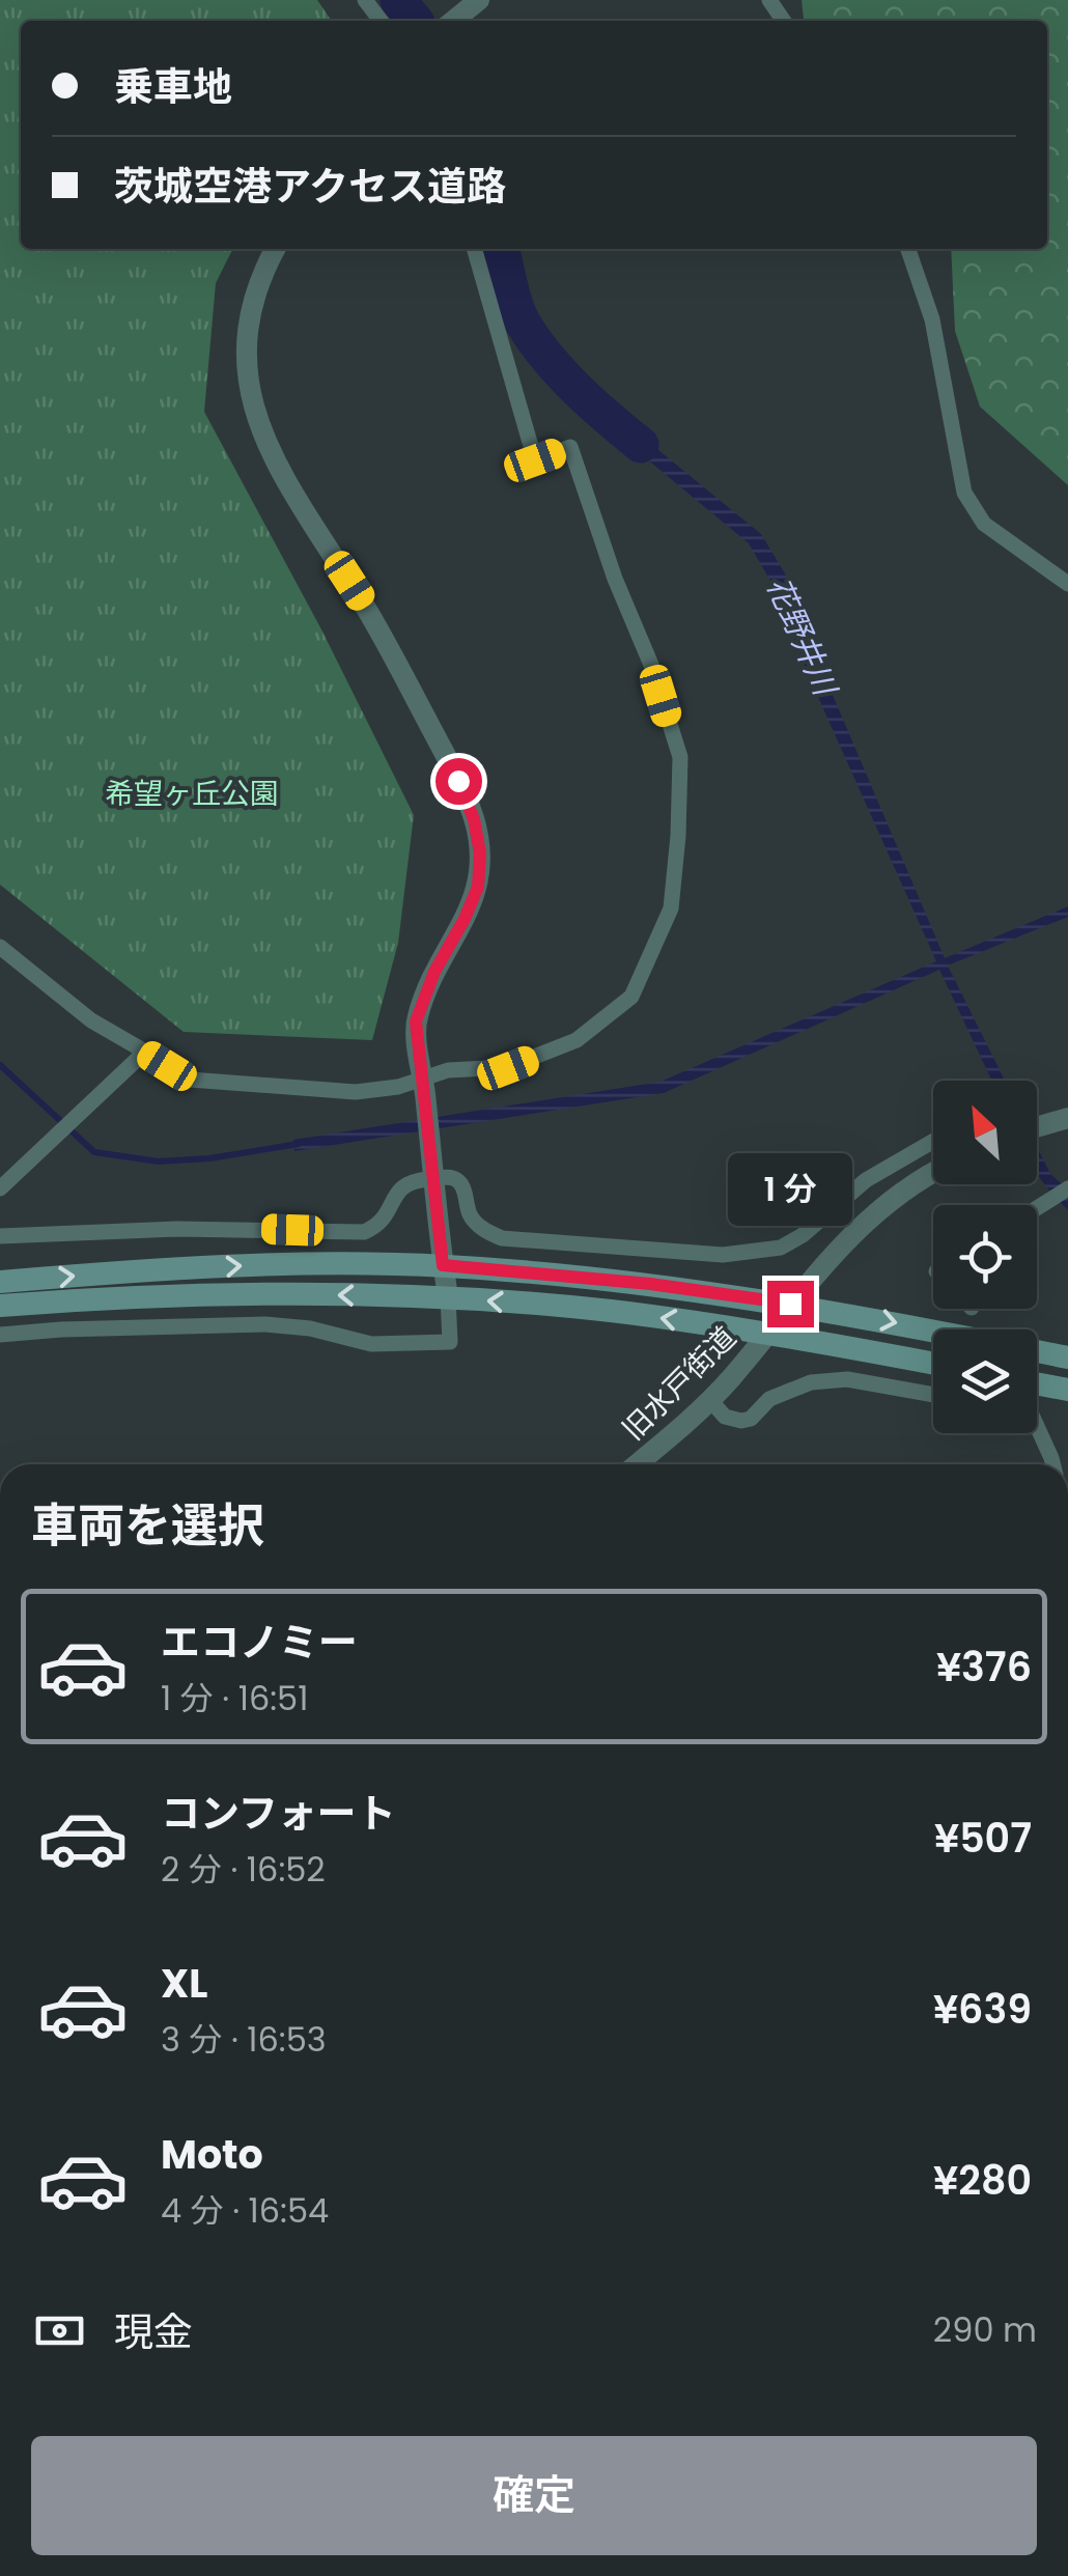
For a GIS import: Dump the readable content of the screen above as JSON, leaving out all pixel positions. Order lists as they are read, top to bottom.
{
  "streets": {
    "street": ["旧水戸街道"]
  },
  "water": ["花野井川"],
  "parks": ["希望ヶ丘公園"],
  "north": "top left",
  "page": {
    "banner": ["乗車地", "茨城空港アクセス道路"],
    "bubble": "1 分",
    "heading": "車両を選択",
    "list": [
      {
        "name": "エコノミー",
        "note": "1 分 · 16:51",
        "value": "¥376"
      },
      {
        "name": "コンフォート",
        "note": "2 分 · 16:52",
        "value": "¥507"
      },
      {
        "name": "XL",
        "note": "3 分 · 16:53",
        "value": "¥639"
      },
      {
        "name": "Moto",
        "note": "4 分 · 16:54",
        "value": "¥280"
      }
    ],
    "pay": ["現金", "290 m"],
    "buttons": "確定"
  }
}
